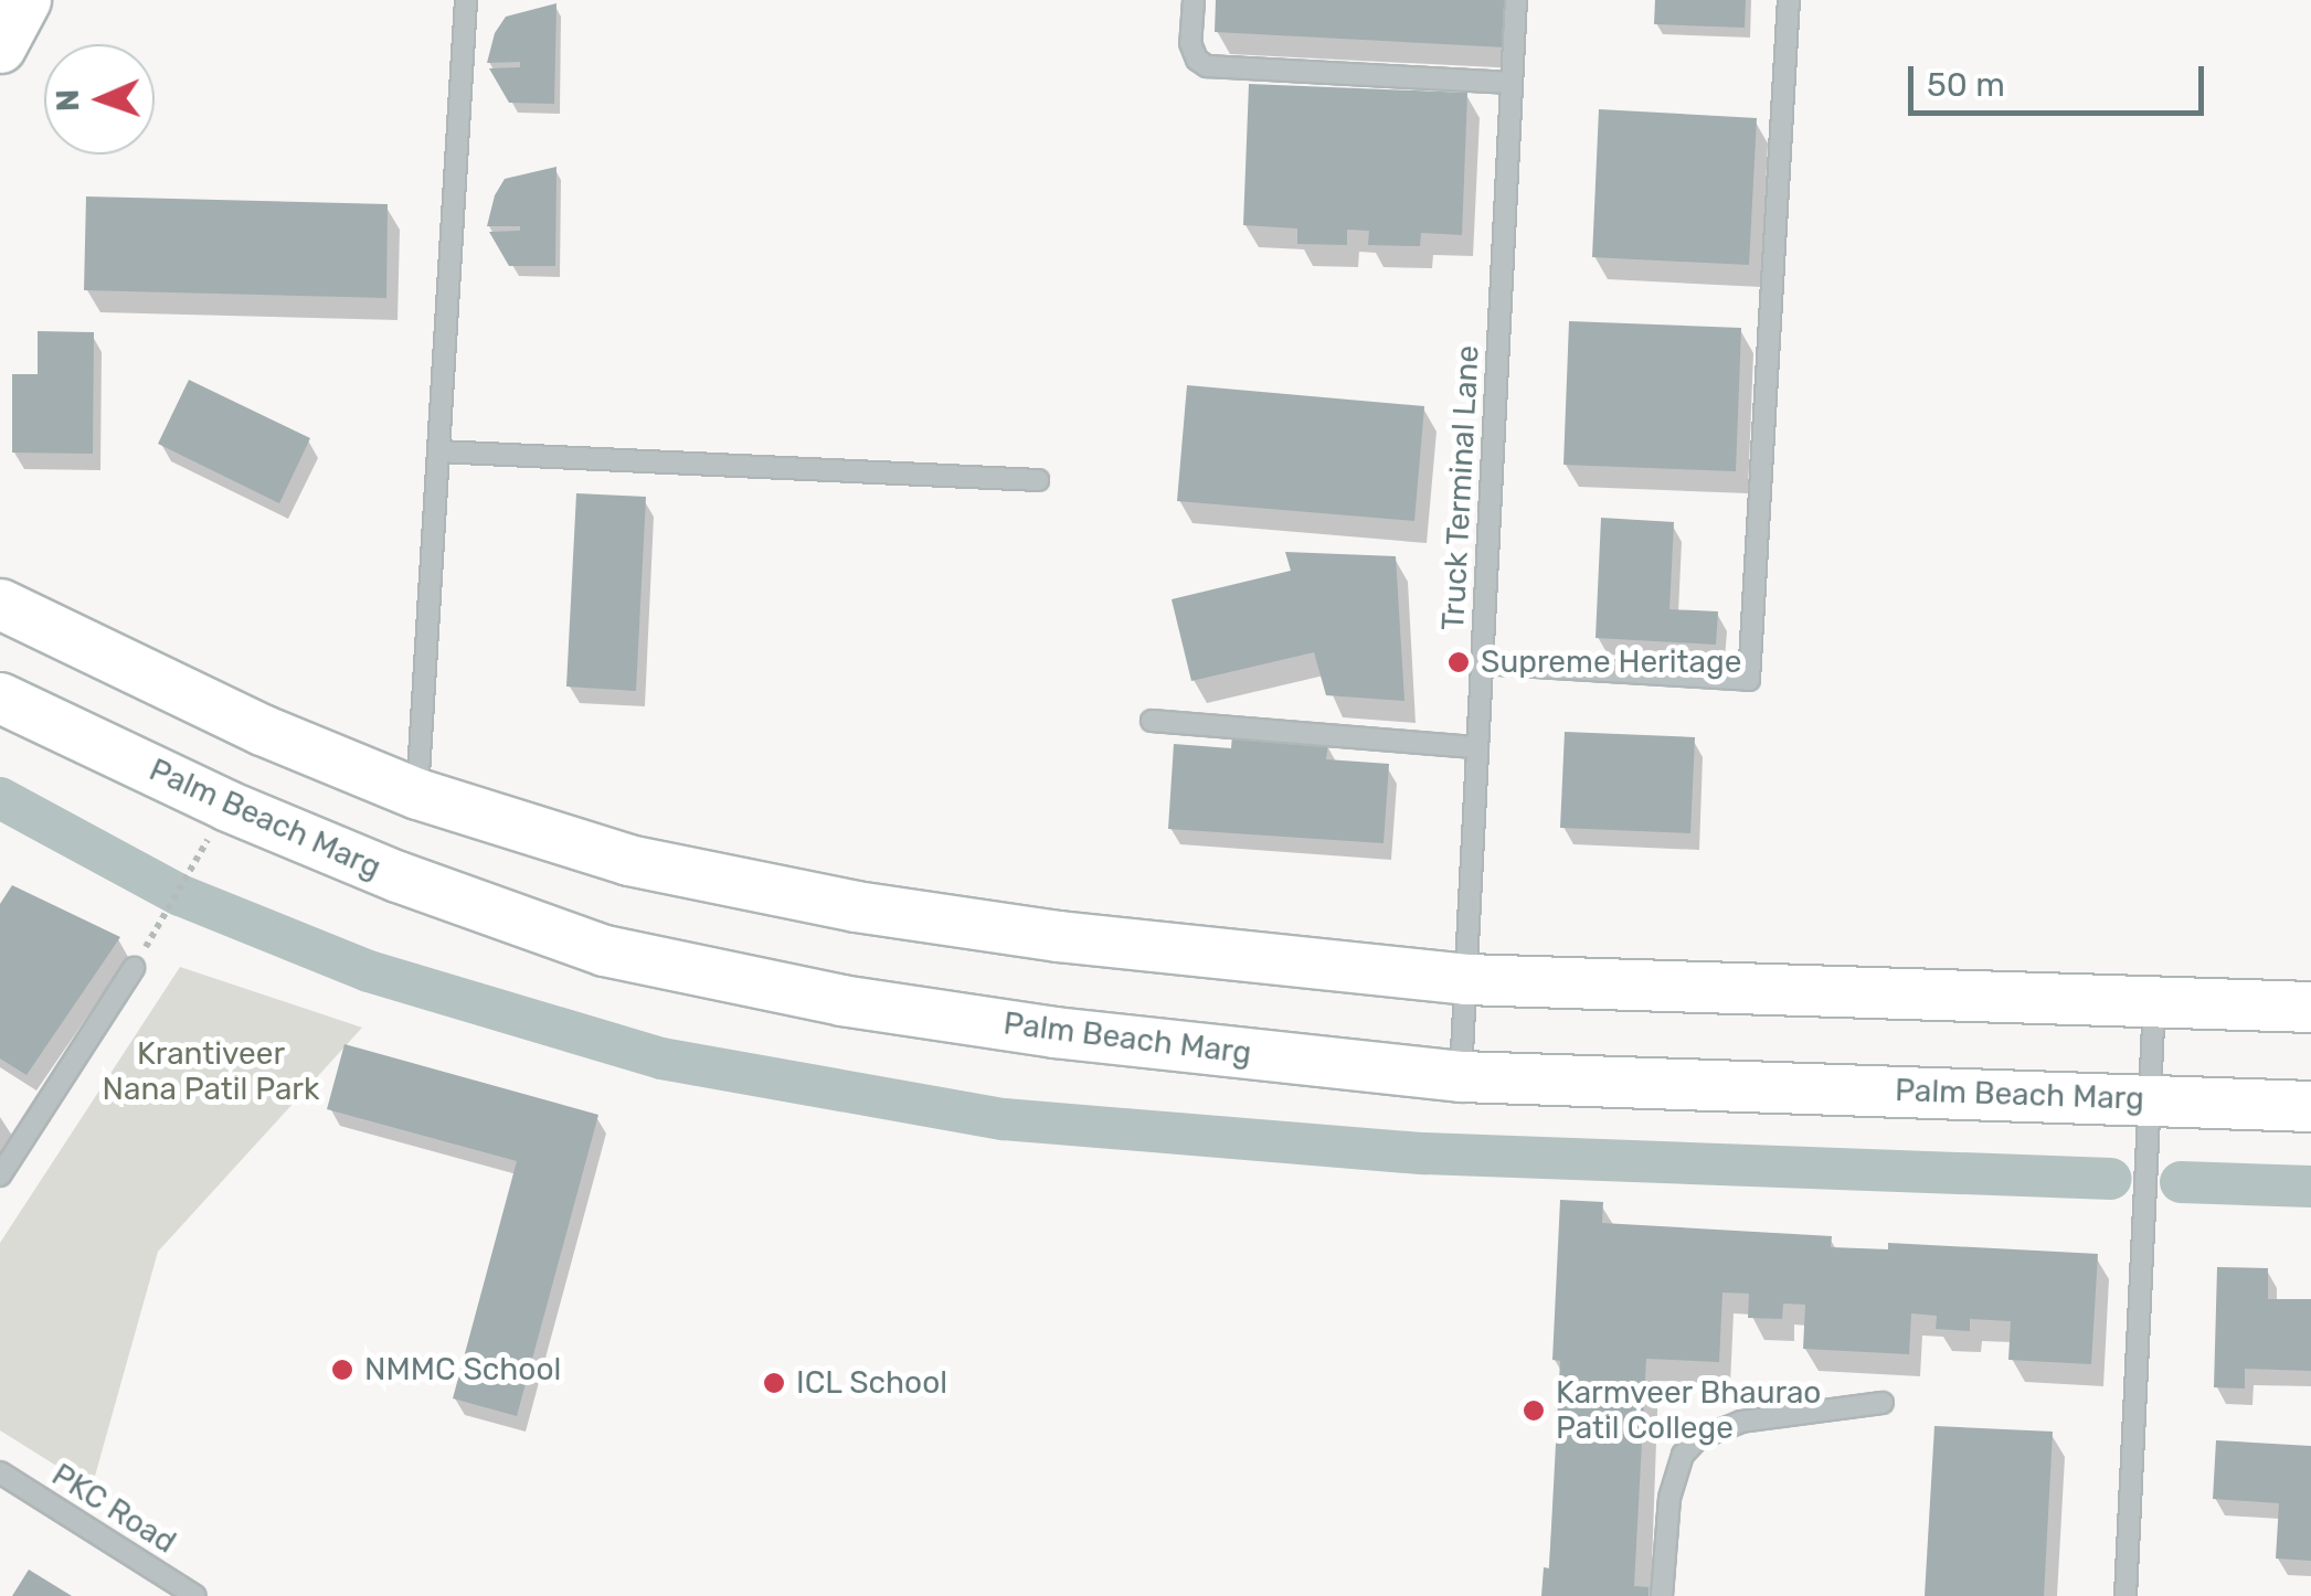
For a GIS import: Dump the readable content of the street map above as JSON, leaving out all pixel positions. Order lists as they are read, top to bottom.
{
  "streets": {
    "main road": ["Palm Beach Marg"],
    "street": ["Truck Terminal Lane", "PKC Road"]
  },
  "crossings": [
    ["Truck Terminal Lane", "Palm Beach Marg"]
  ],
  "parks": ["Krantiveer Nana Patil Park"],
  "places": [
    "Supreme Heritage",
    "NMMC School",
    "ICL School",
    "Karmveer Bhaurao Patil College"
  ],
  "scale_bar": "50 m",
  "north": "left"
}
